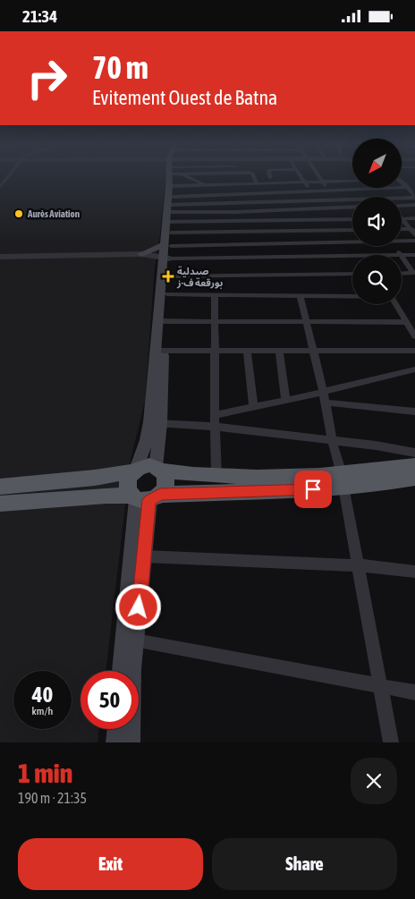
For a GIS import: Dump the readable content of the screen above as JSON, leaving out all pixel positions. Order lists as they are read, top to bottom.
{
  "places": {
    "other": ["Aurès Aviation"],
    "health": ["صيدلية بورقعة ف-ز"]
  },
  "north": "bottom left",
  "page": {
    "status": "21:34",
    "turn": ["70 m", "Evitement Ouest de Batna"],
    "speed": "40 km/h",
    "limit": "50",
    "heading": ["1 min", "190 m · 21:35"],
    "buttons": ["Exit", "Share"]
  }
}
